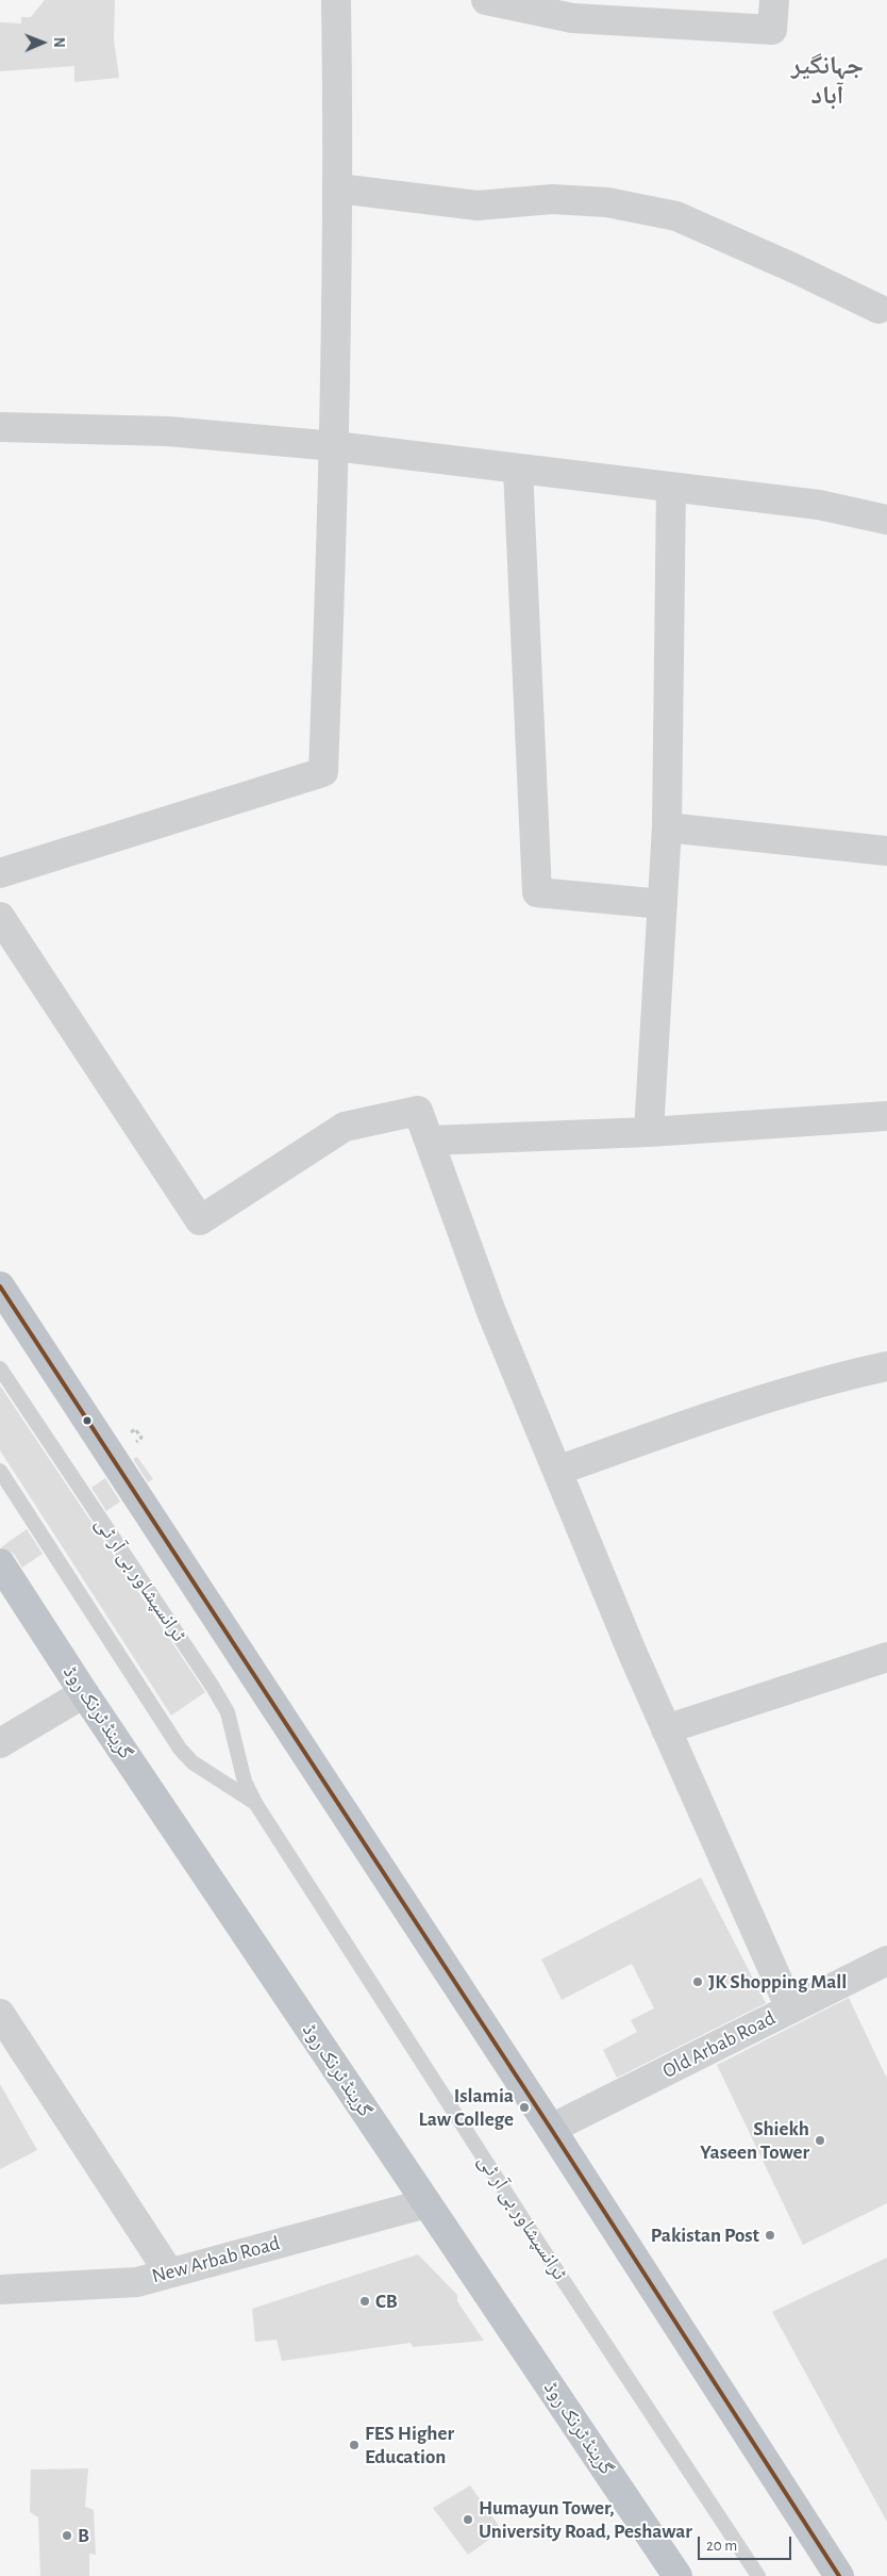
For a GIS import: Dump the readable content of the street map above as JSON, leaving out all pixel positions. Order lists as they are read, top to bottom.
{
  "streets": {
    "highway": ["گرینڈ ٹرنک روڈ"],
    "street": ["Old Arbab Road", "New Arbab Road"],
    "lane": ["ٹرانسپشاور بی آر ٹی"]
  },
  "crossings": [
    ["گرینڈ ٹرنک روڈ", "New Arbab Road"]
  ],
  "districts": ["جہانگیر آباد"],
  "places": [
    "JK Shopping Mall",
    "Islamia Law College",
    "Shiekh Yaseen Tower",
    "Pakistan Post",
    "CB",
    "FES Higher Education",
    "Humayun Tower, University Road, Peshawar",
    "B"
  ],
  "scale_bar": "20 m",
  "north": "right"
}
